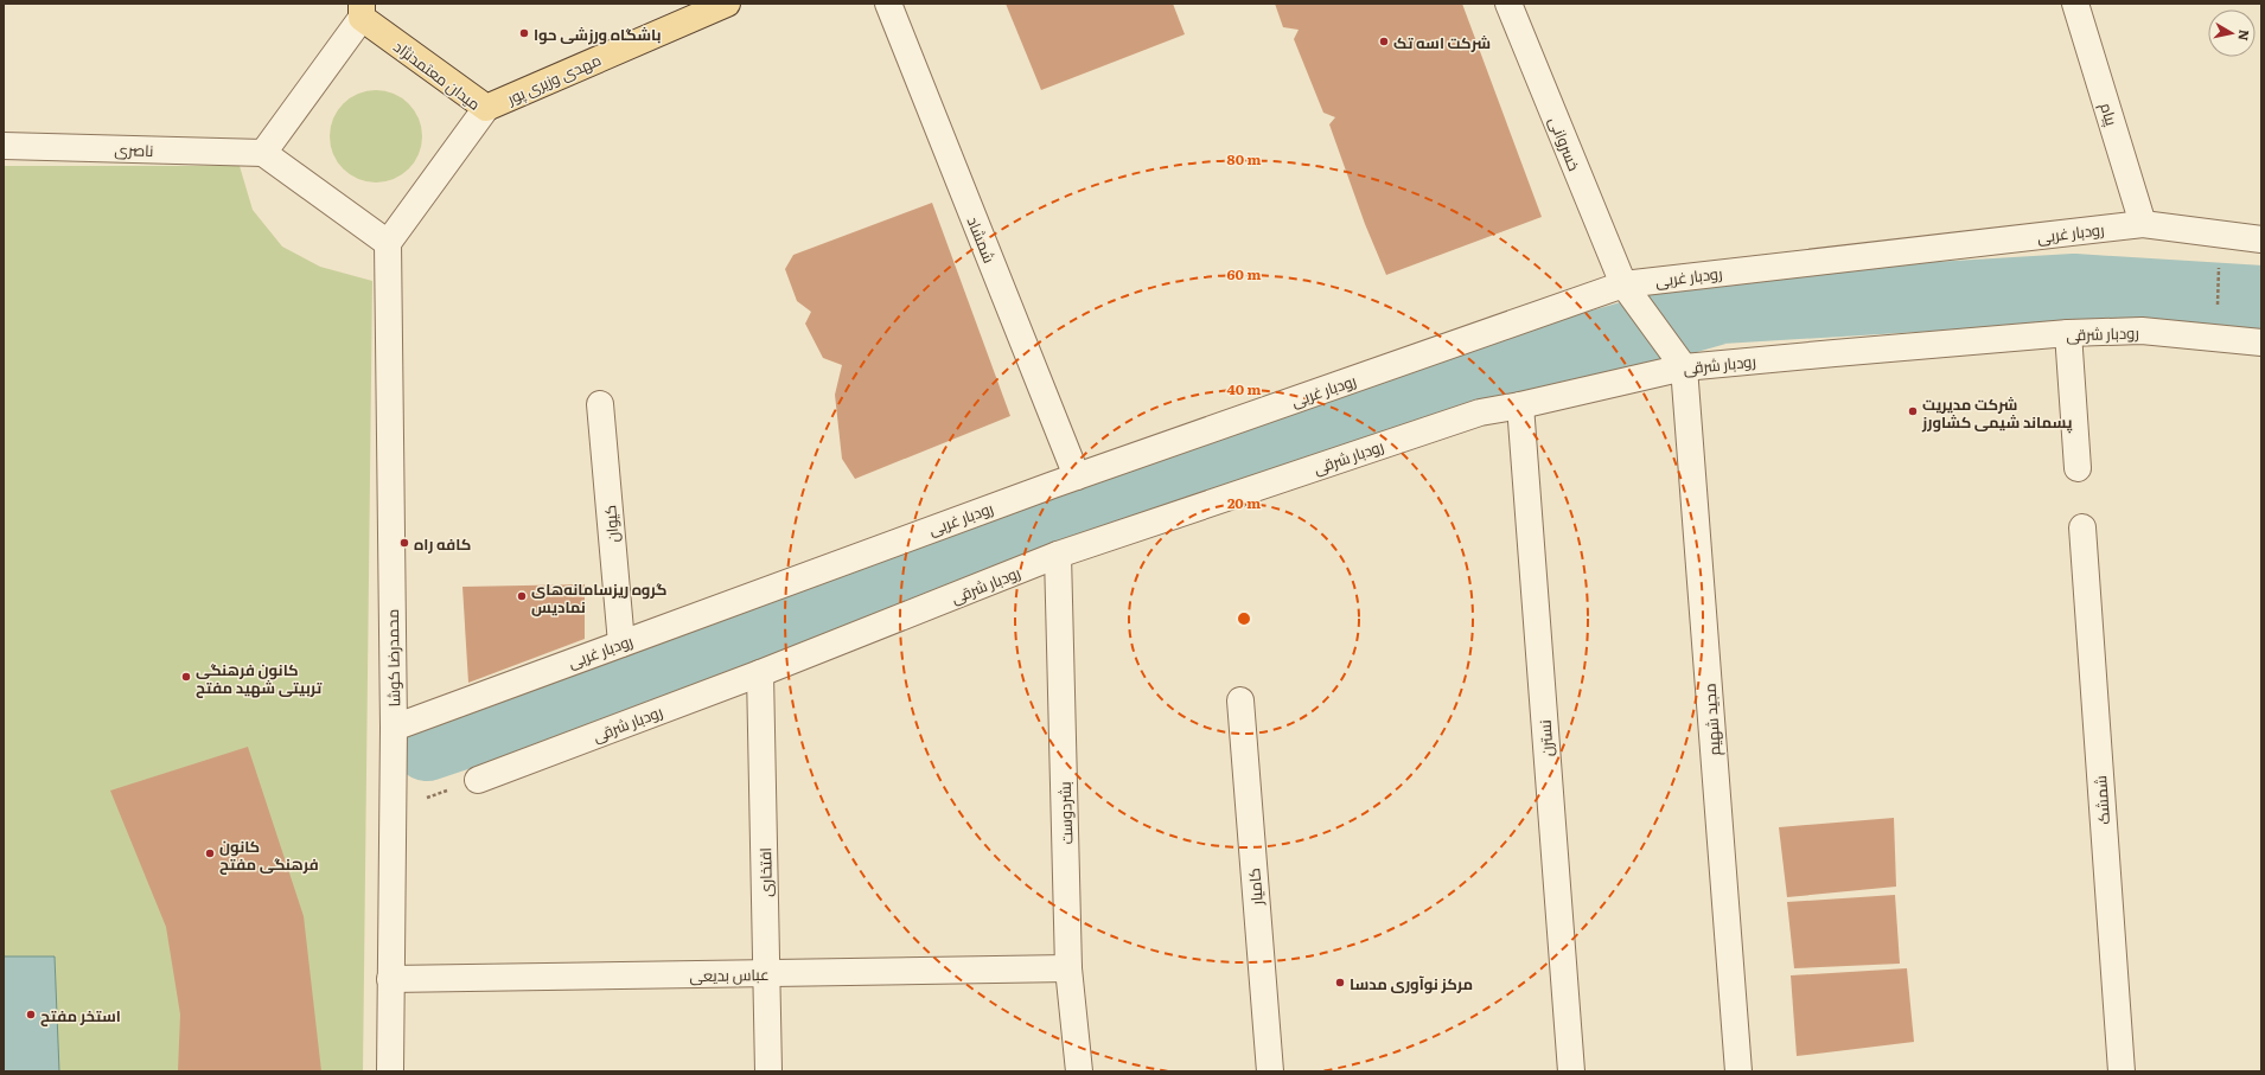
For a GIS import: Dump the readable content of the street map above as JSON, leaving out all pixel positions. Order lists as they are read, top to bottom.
{
  "streets": {
    "main road": ["میدان معتمدنژاد", "مهدی وزیری پور"],
    "street": [
      "پیام",
      "خسروانی",
      "ناصری",
      "رودبار غربی",
      "شمشاد",
      "رودبار شرقی",
      "کیوان",
      "محمدرضا کوشا",
      "مجید شهیم",
      "نسترن",
      "شمشک",
      "بشردوست",
      "افتخاری",
      "کامیار",
      "عباس بدیعی"
    ]
  },
  "crossings": [
    ["میدان معتمدنژاد", "مهدی وزیری پور"],
    ["میدان معتمدنژاد", "ناصری"],
    ["میدان معتمدنژاد", "محمدرضا کوشا"],
    ["پیام", "رودبار غربی"],
    ["خسروانی", "رودبار غربی"],
    ["خسروانی", "رودبار شرقی"],
    ["خسروانی", "مجید شهیم"],
    ["رودبار غربی", "شمشاد"],
    ["رودبار غربی", "کیوان"],
    ["رودبار غربی", "محمدرضا کوشا"],
    ["رودبار شرقی", "مجید شهیم"],
    ["رودبار شرقی", "نسترن"],
    ["رودبار شرقی", "بشردوست"],
    ["رودبار شرقی", "افتخاری"],
    ["محمدرضا کوشا", "عباس بدیعی"],
    ["بشردوست", "عباس بدیعی"],
    ["افتخاری", "عباس بدیعی"]
  ],
  "places": [
    "باشگاه ورزشی حوا",
    "شرکت اسه تک",
    "شرکت مدیریت پسماند شیمی کشاورز",
    "کافه راه",
    "گروه ریزسامانه‌های نمادیس",
    "کانون فرهنگی تربیتی شهید مفتح",
    "کانون فرهنگی مفتح",
    "مرکز نوآوری مدسا",
    "استخر مفتح"
  ],
  "north": "right",
  "rings": [
    "80 m",
    "60 m",
    "40 m",
    "20 m"
  ]
}
